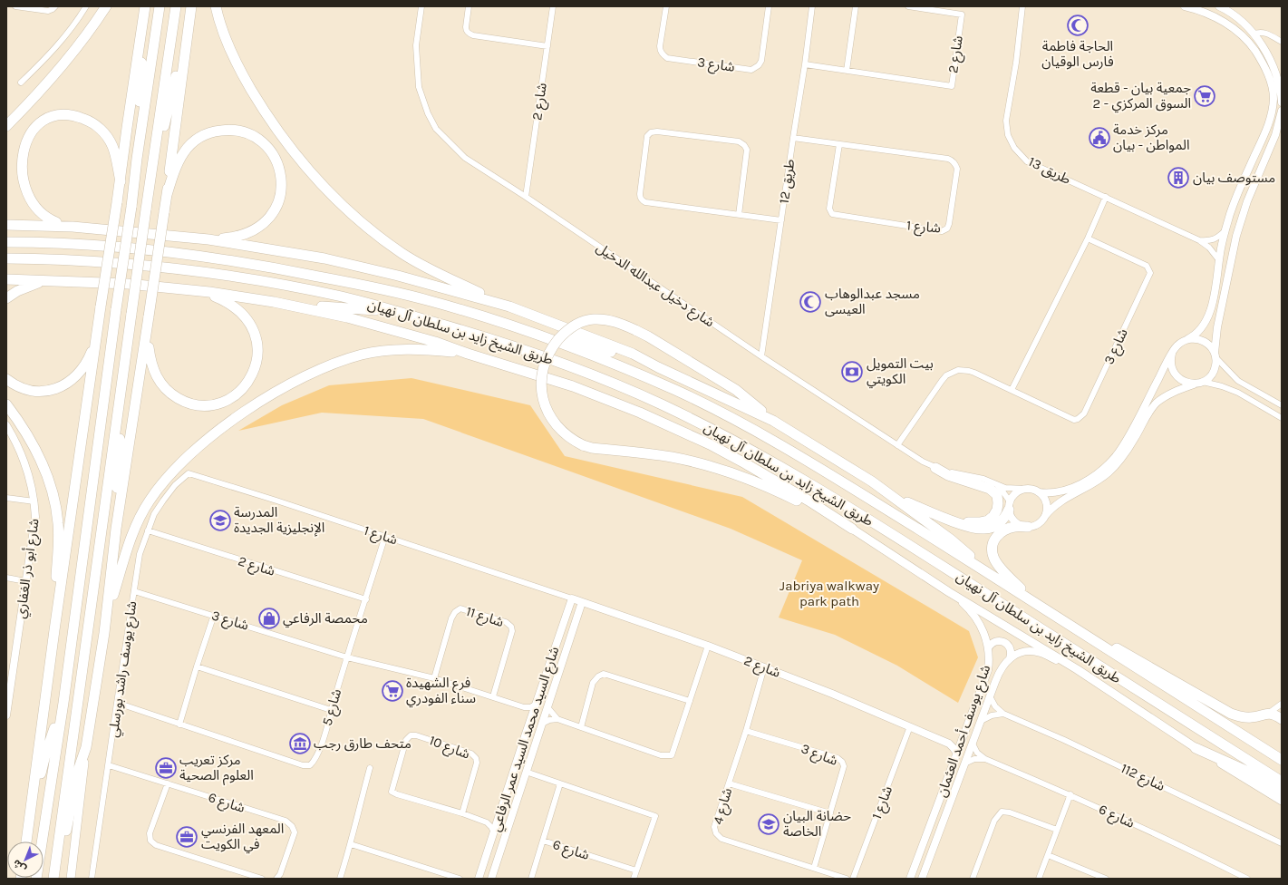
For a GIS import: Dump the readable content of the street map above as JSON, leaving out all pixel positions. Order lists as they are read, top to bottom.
{
  "streets": {
    "highway": ["طريق الشيخ زايد بن سلطان آل نهيان"],
    "street": [
      "شارع 2",
      "شارع 3",
      "طريق 13",
      "طريق 12",
      "شارع 1",
      "شارع دخيل عبدالله الدخيل",
      "شارع أبو ذر الغفاري",
      "شارع 11",
      "شارع يوسف راشد بورسلي",
      "شارع 5",
      "شارع يوسف أحمد العثمان",
      "شارع السيد محمد السيد عمر الرفاعي",
      "شارع 10",
      "شارع 112",
      "شارع 6",
      "شارع 4"
    ]
  },
  "crossings": [
    ["شارع 2", "طريق 12"],
    ["شارع 2", "شارع 1"],
    ["شارع 2", "شارع دخيل عبدالله الدخيل"],
    ["شارع 2", "شارع يوسف راشد بورسلي"],
    ["شارع 2", "شارع 5"],
    ["شارع 2", "شارع السيد محمد السيد عمر الرفاعي"],
    ["شارع 2", "شارع 4"],
    ["شارع 3", "شارع دخيل عبدالله الدخيل"],
    ["شارع 3", "شارع يوسف راشد بورسلي"],
    ["شارع 3", "شارع 5"],
    ["شارع 3", "شارع 4"],
    ["طريق 12", "شارع 1"],
    ["طريق 12", "شارع دخيل عبدالله الدخيل"],
    ["شارع 1", "شارع يوسف راشد بورسلي"],
    ["شارع 1", "شارع 5"],
    ["شارع 1", "شارع السيد محمد السيد عمر الرفاعي"],
    ["شارع يوسف راشد بورسلي", "شارع 5"],
    ["شارع يوسف راشد بورسلي", "شارع 6"],
    ["شارع يوسف أحمد العثمان", "شارع 112"],
    ["شارع يوسف أحمد العثمان", "شارع 6"]
  ],
  "parks": ["Jabriya walkway park path"],
  "places": {
    "mosque": ["الحاجة فاطمة فارس الوقيان", "مسجد عبدالوهاب العيسى"],
    "supermarket": ["جمعية بيان - قطعة 2 - السوق المركزي", "فرع الشهيدة سناء الفودري"],
    "public building": ["مركز خدمة المواطن - بيان"],
    "building": ["مستوصف بيان"],
    "bank": ["بيت التمويل الكويتي"],
    "school or university": ["المدرسة الإنجليزية الجديدة", "حضانة البيان الخاصة"],
    "shop": ["محمصة الرفاعي"],
    "museum": ["متحف طارق رجب"],
    "office": ["مركز تعريب العلوم الصحية", "المعهد الفرنسي في الكويت"]
  },
  "north": "bottom left"
}
